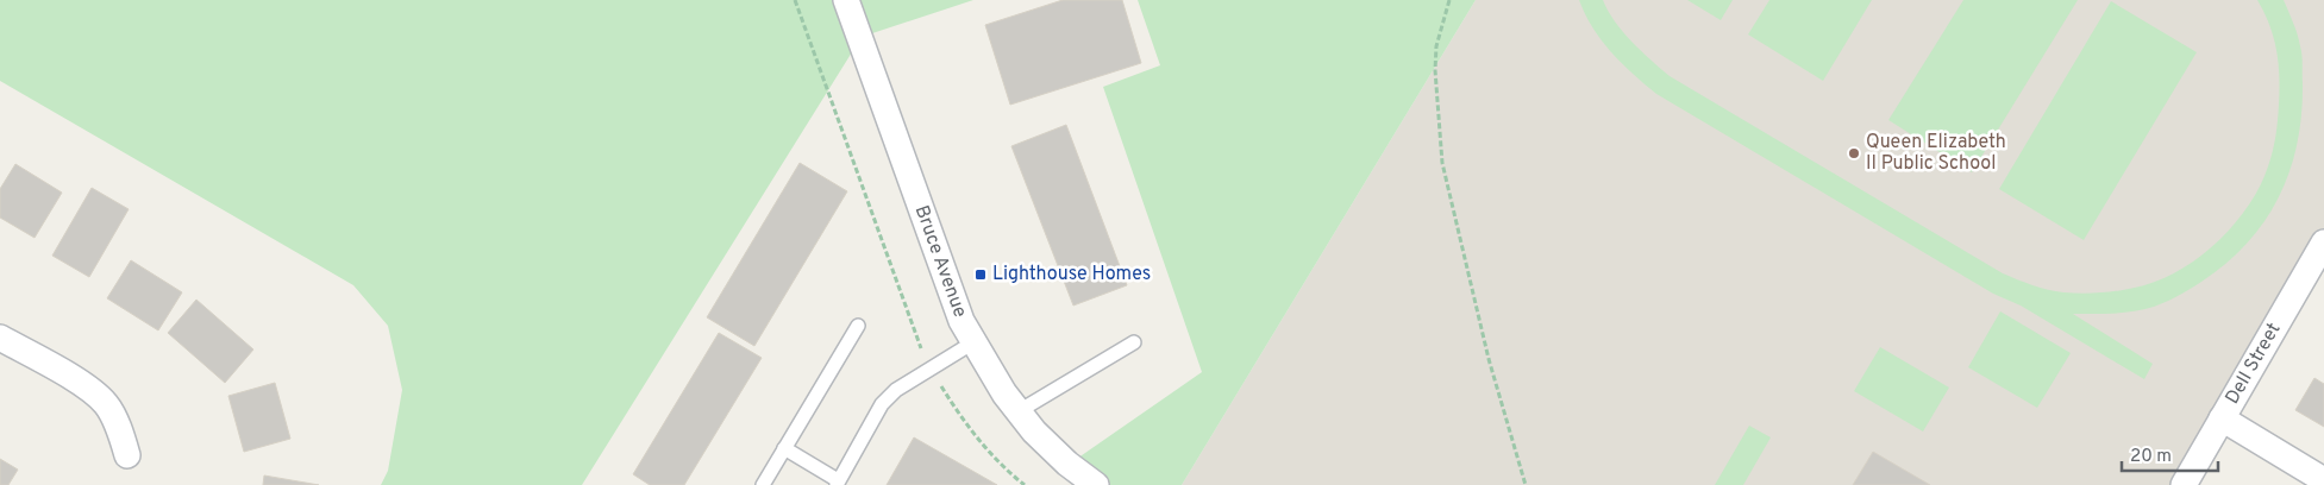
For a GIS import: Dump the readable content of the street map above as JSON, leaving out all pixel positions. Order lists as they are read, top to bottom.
{
  "streets": {
    "street": ["Bruce Avenue", "Dell Street"]
  },
  "places": {
    "other": ["Queen Elizabeth II Public School"],
    "transit": ["Lighthouse Homes"]
  },
  "scale_bar": "20 m"
}
